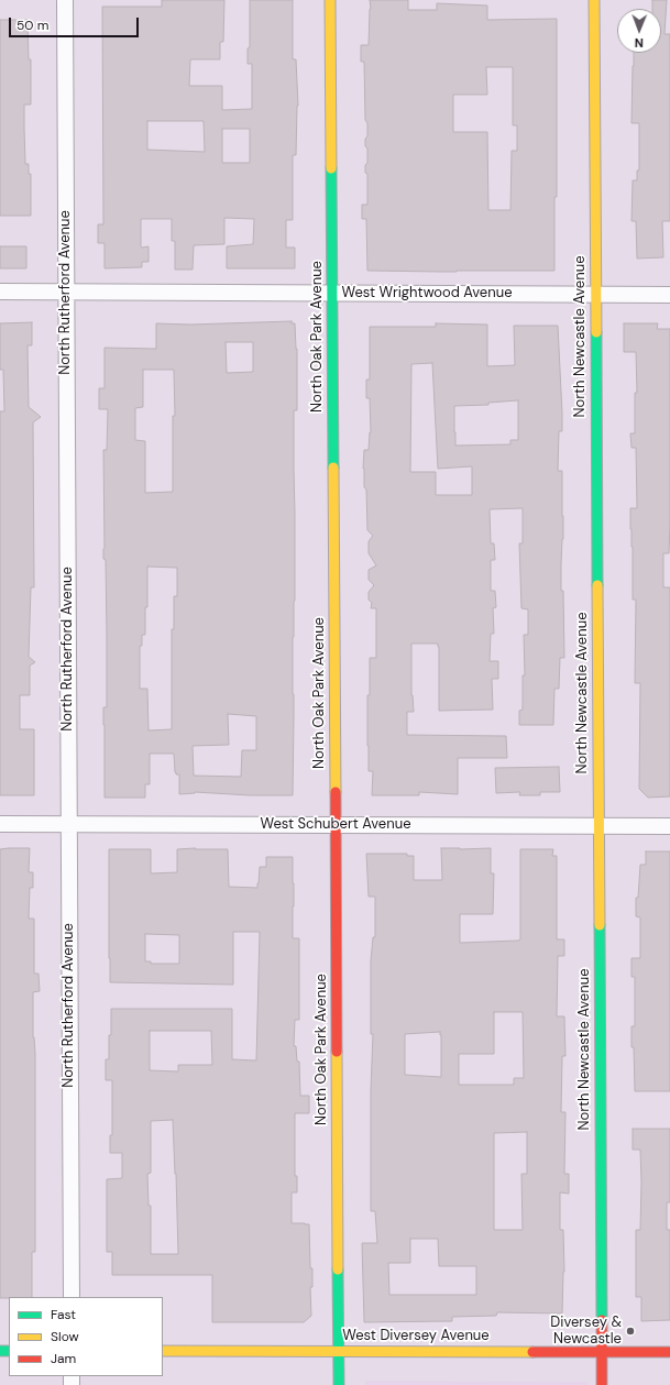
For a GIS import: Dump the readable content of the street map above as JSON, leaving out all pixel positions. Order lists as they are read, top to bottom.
{
  "streets": {
    "street": [
      "North Rutherford Avenue",
      "West Wrightwood Avenue",
      "North Oak Park Avenue",
      "North Newcastle Avenue",
      "West Schubert Avenue",
      "West Diversey Avenue"
    ]
  },
  "crossings": [
    ["North Rutherford Avenue", "West Wrightwood Avenue"],
    ["North Rutherford Avenue", "West Schubert Avenue"],
    ["West Wrightwood Avenue", "North Oak Park Avenue"],
    ["West Wrightwood Avenue", "North Newcastle Avenue"],
    ["North Oak Park Avenue", "West Schubert Avenue"],
    ["North Oak Park Avenue", "West Diversey Avenue"],
    ["North Newcastle Avenue", "West Schubert Avenue"],
    ["North Newcastle Avenue", "West Diversey Avenue"]
  ],
  "places": ["Diversey & Newcastle"],
  "legend": ["Fast", "Slow", "Jam"],
  "scale_bar": "50 m",
  "north": "bottom"
}
